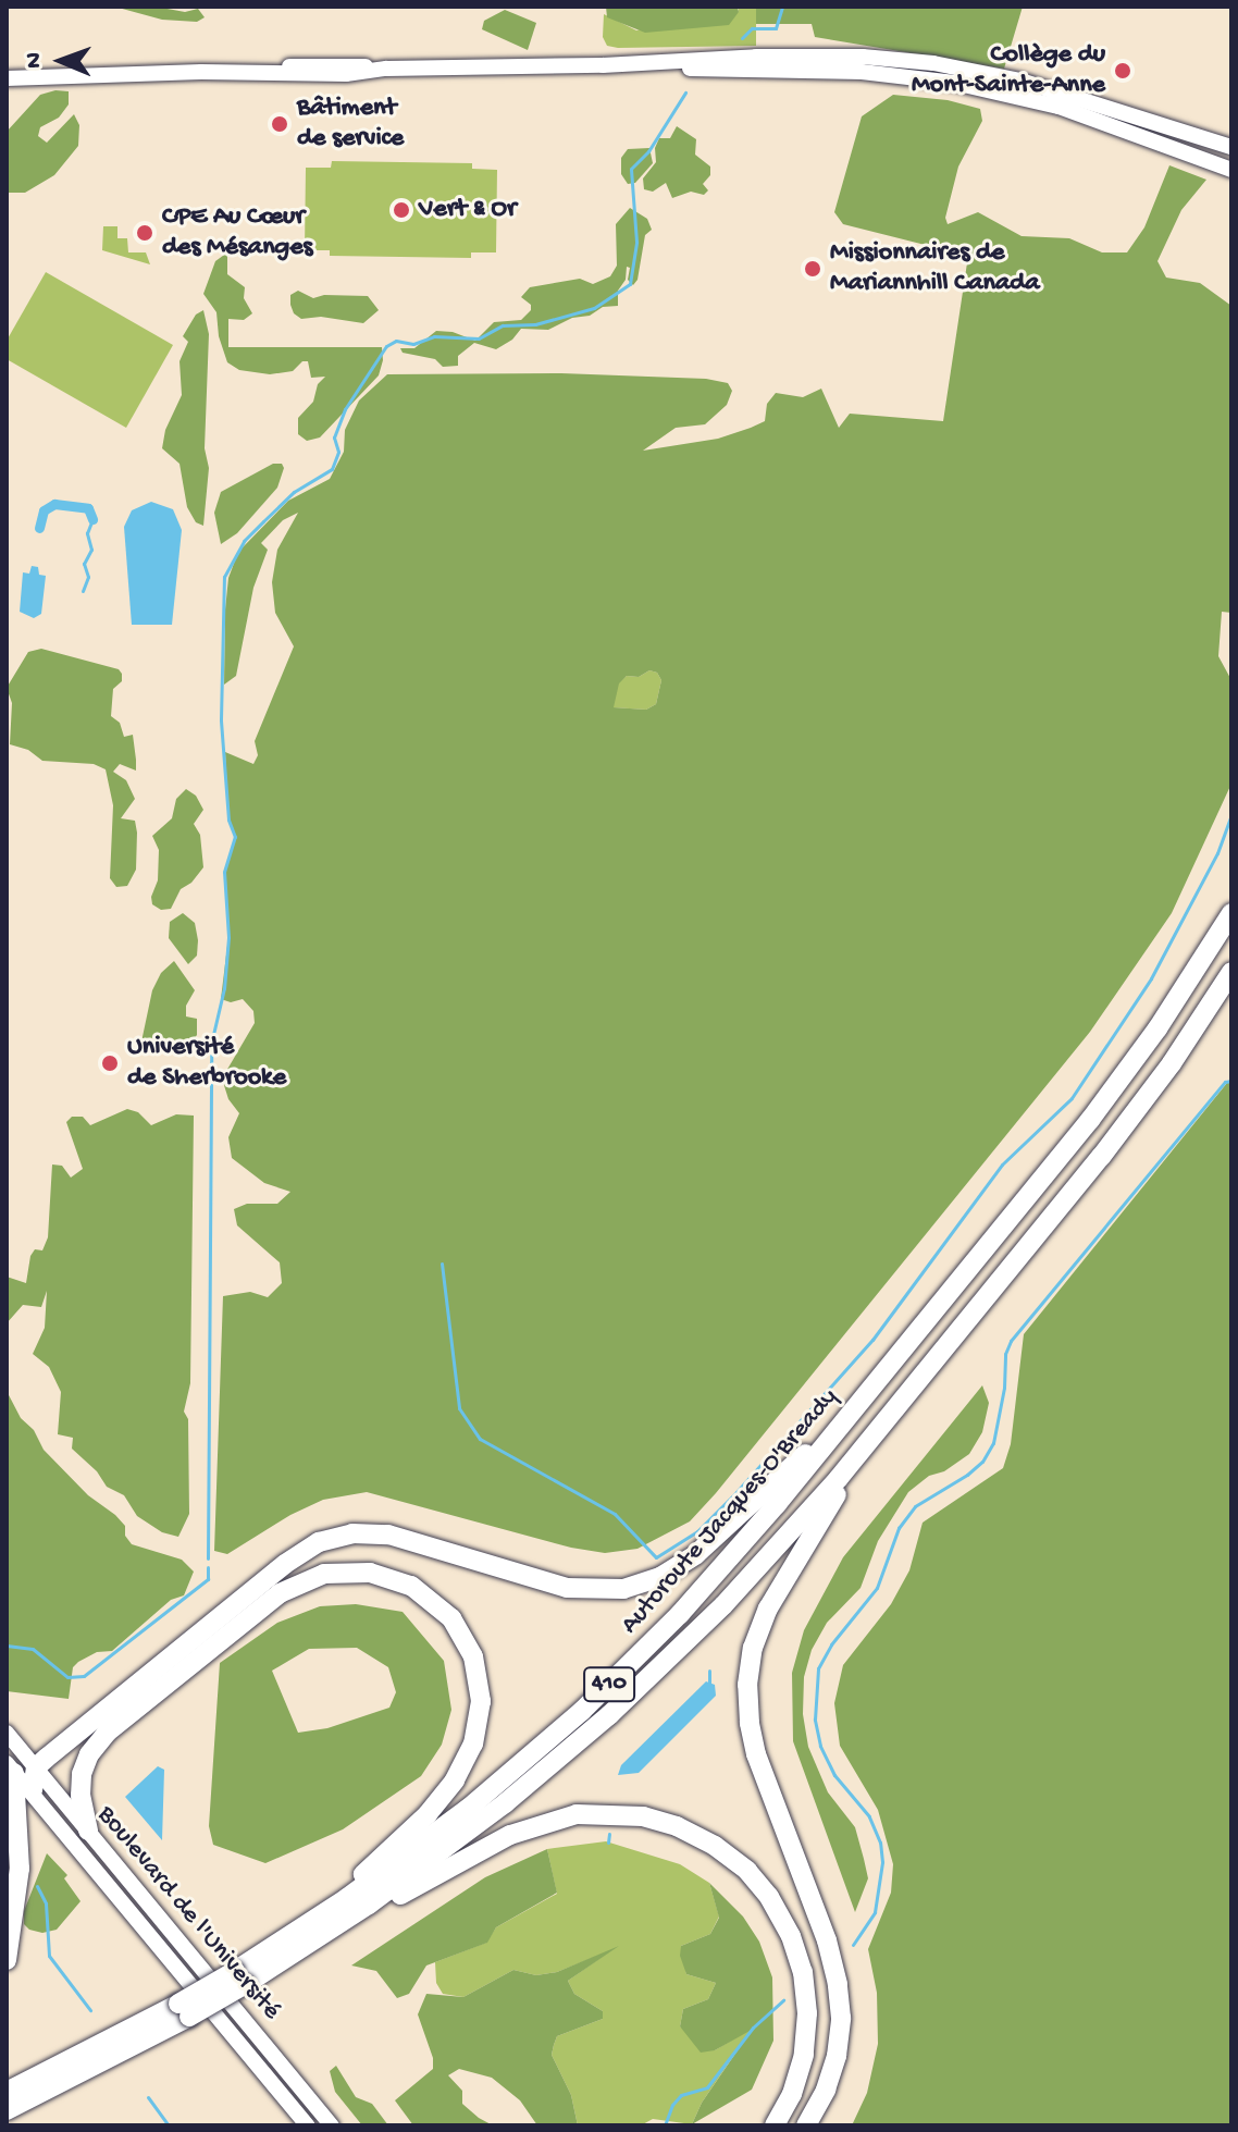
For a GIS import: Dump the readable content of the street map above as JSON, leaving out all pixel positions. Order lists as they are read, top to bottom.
{
  "streets": {
    "highway": ["Autoroute Jacques-O'Bready", "410"],
    "main road": ["Boulevard de l'Université"]
  },
  "places": [
    "Collège du Mont-Sainte-Anne",
    "Bâtiment de service",
    "Vert & Or",
    "CPE Au Cœur des Mésanges",
    "Missionnaires de Mariannhill Canada",
    "Université de Sherbrooke"
  ],
  "north": "left"
}
